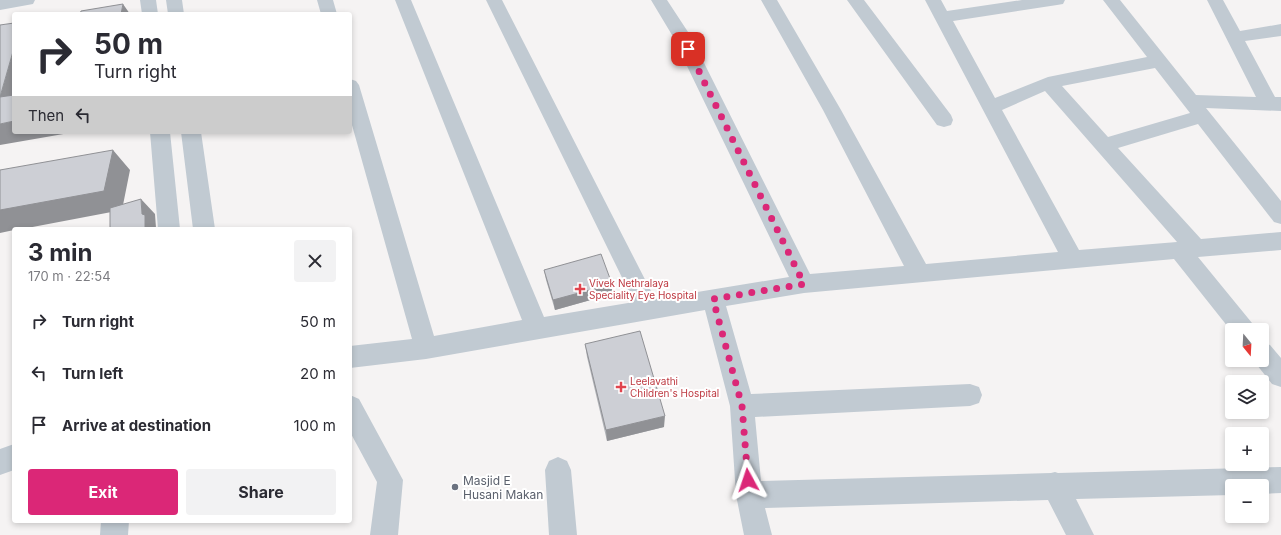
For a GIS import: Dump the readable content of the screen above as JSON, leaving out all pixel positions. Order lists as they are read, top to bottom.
{
  "places": {
    "health": ["Vivek Nethralaya Speciality Eye Hospital", "Leelavathi Children's Hospital"],
    "other": ["Masjid E Husani Makan"]
  },
  "north": "bottom",
  "page": {
    "turn": ["50 m", "Turn right"],
    "then": "Then",
    "heading": ["3 min", "170 m · 22:54"],
    "list": [
      {
        "name": "Turn right",
        "value": "50 m"
      },
      {
        "name": "Turn left",
        "value": "20 m"
      },
      {
        "name": "Arrive at destination",
        "value": "100 m"
      }
    ],
    "map_buttons": ["+", "−"],
    "buttons": ["Exit", "Share"]
  }
}
